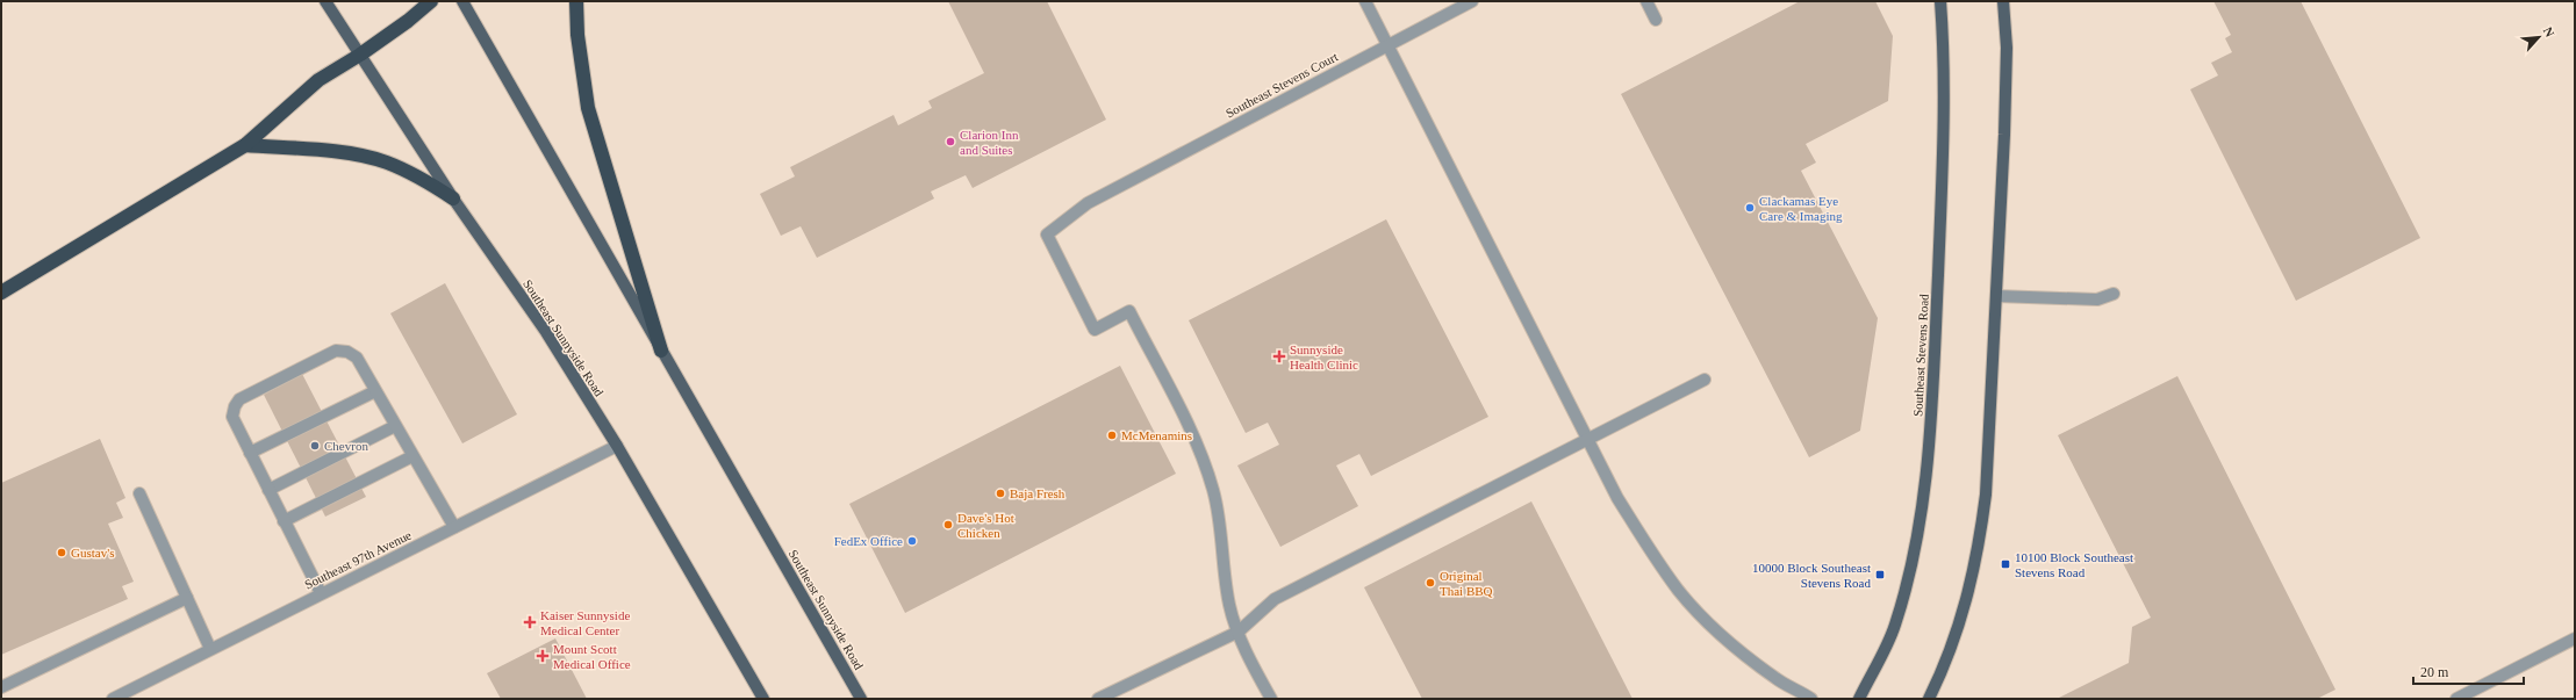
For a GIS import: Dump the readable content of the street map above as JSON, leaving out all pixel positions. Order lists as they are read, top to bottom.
{
  "streets": {
    "main road": ["Southeast Sunnyside Road", "Southeast Stevens Road"],
    "street": ["Southeast Stevens Court", "Southeast 97th Avenue"]
  },
  "crossings": [
    ["Southeast Sunnyside Road", "Southeast 97th Avenue"]
  ],
  "places": {
    "other": [
      "Clarion Inn and Suites",
      "Clackamas Eye Care & Imaging",
      "McMenamins",
      "Chevron",
      "Baja Fresh",
      "Dave's Hot Chicken",
      "FedEx Office",
      "Gustav's",
      "Original Thai BBQ"
    ],
    "health": ["Sunnyside Health Clinic", "Kaiser Sunnyside Medical Center", "Mount Scott Medical Office"],
    "transit": ["10100 Block Southeast Stevens Road", "10000 Block Southeast Stevens Road"]
  },
  "scale_bar": "20 m",
  "north": "top right"
}
